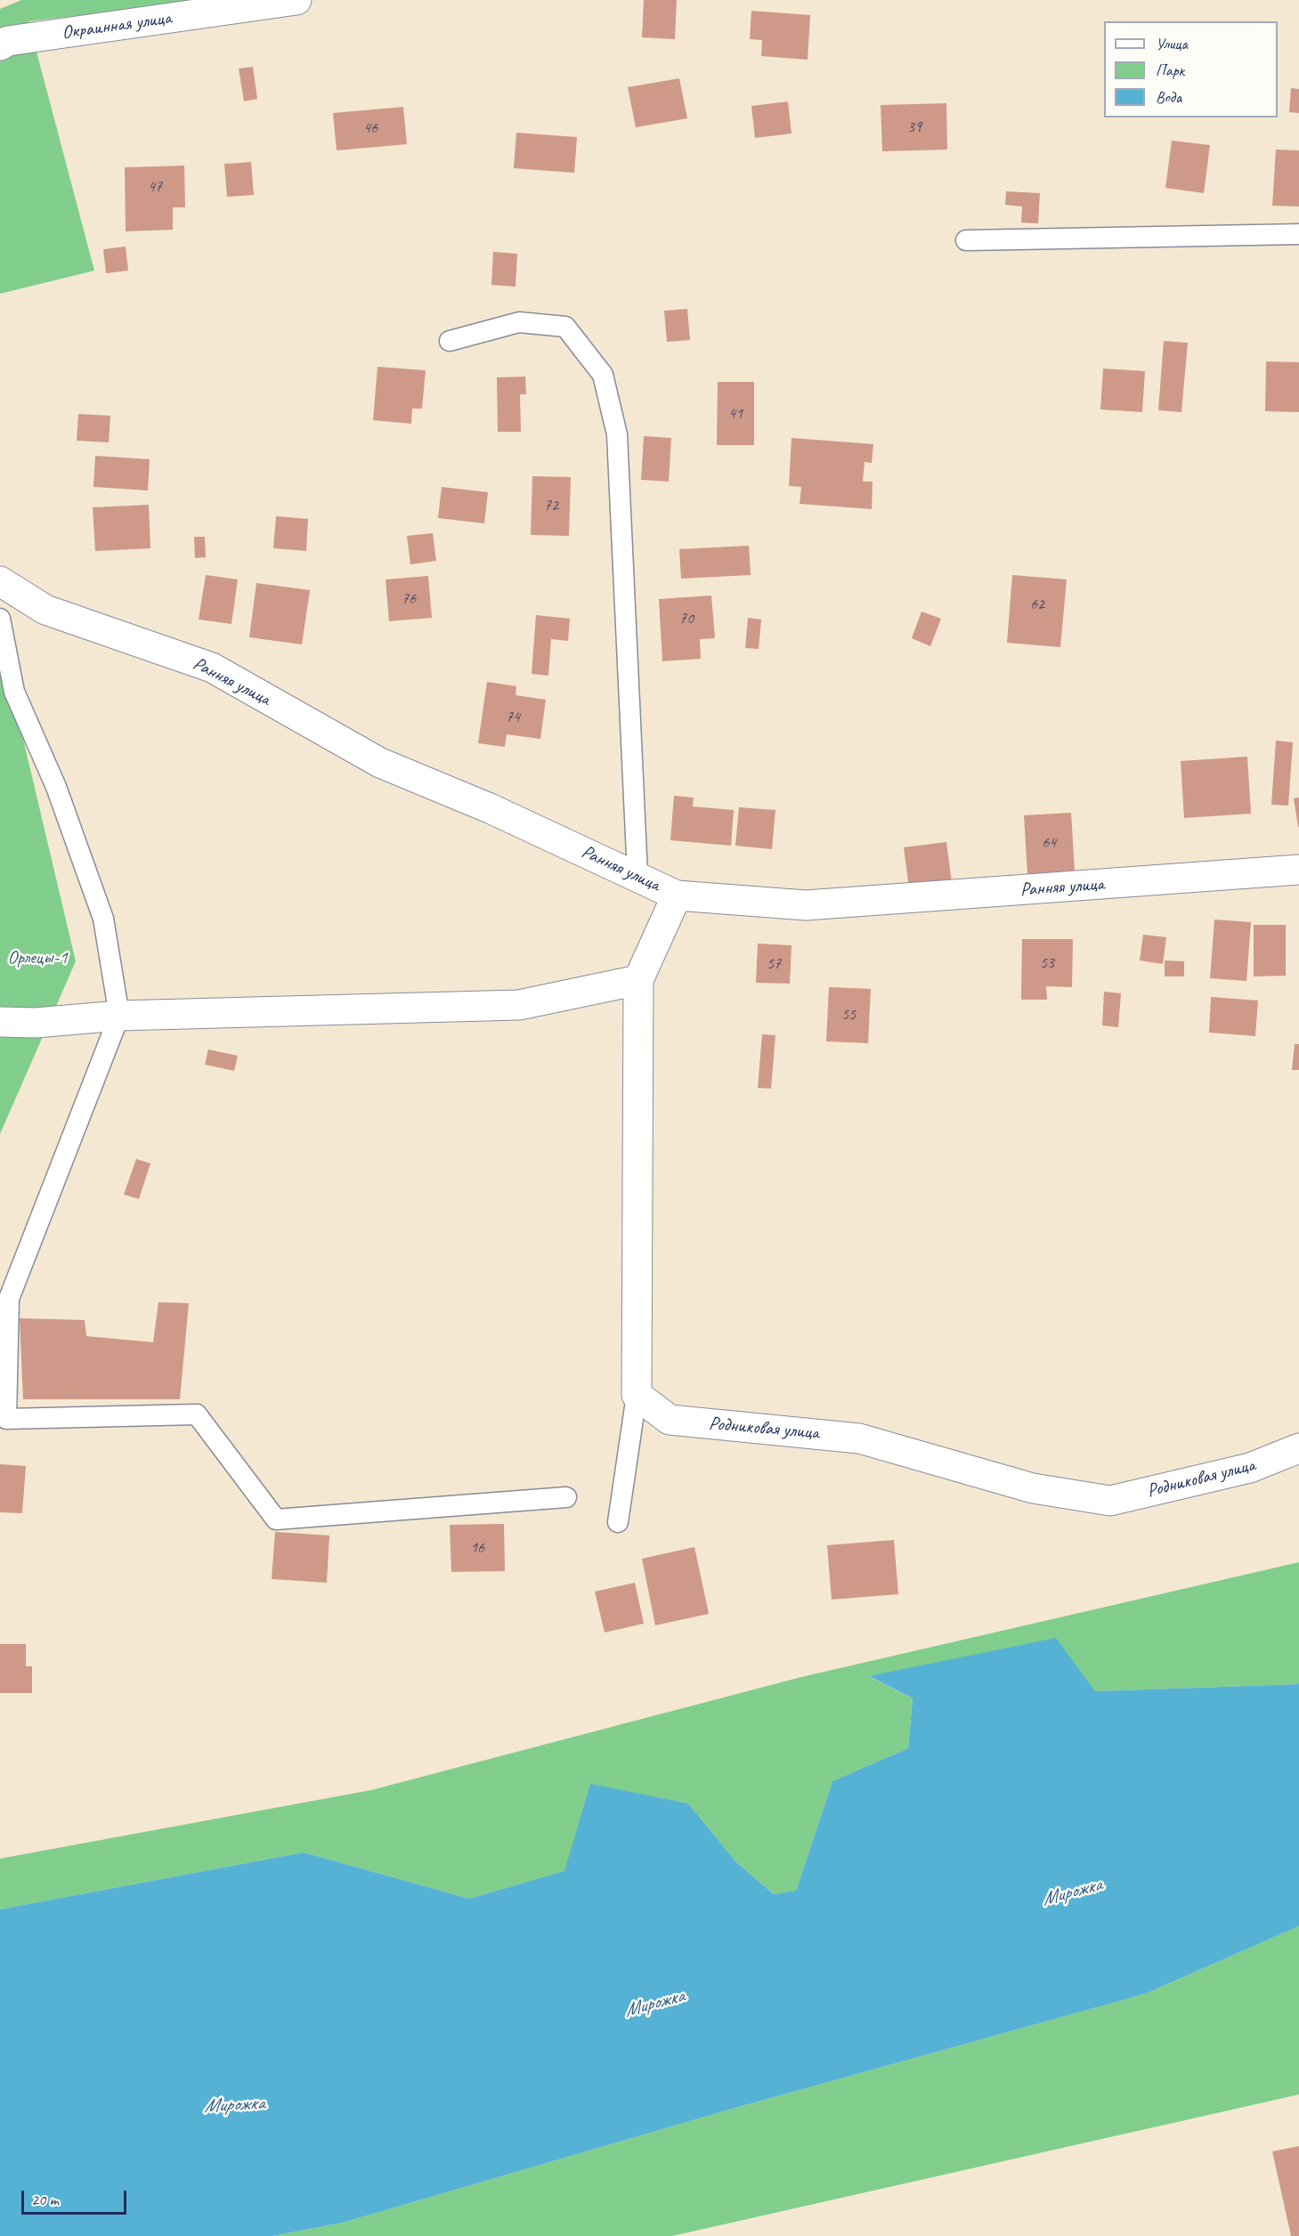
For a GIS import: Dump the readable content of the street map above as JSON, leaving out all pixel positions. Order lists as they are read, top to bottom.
{
  "streets": {
    "street": ["Окраинная улица", "Ранняя улица", "Родниковая улица"]
  },
  "water": ["Мирожка"],
  "parks": ["Орлецы-1"],
  "house_numbers": [
    "39",
    "46",
    "47",
    "41",
    "72",
    "76",
    "62",
    "70",
    "74",
    "64",
    "53",
    "57",
    "55",
    "16"
  ],
  "legend": ["Улица", "Парк", "Вода"],
  "scale_bar": "20 m"
}
